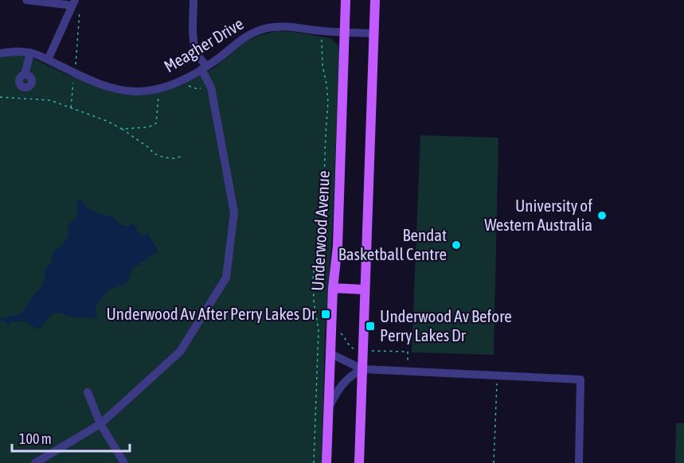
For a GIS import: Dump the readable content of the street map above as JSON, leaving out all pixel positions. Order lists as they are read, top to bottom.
{
  "streets": {
    "main road": ["Underwood Avenue"],
    "street": ["Meagher Drive"]
  },
  "crossings": [
    ["Meagher Drive", "Underwood Avenue"]
  ],
  "places": {
    "other": ["University of Western Australia", "Bendat Basketball Centre"],
    "transit": ["Underwood Av After Perry Lakes Dr", "Underwood Av Before Perry Lakes Dr"]
  },
  "scale_bar": "100 m"
}
